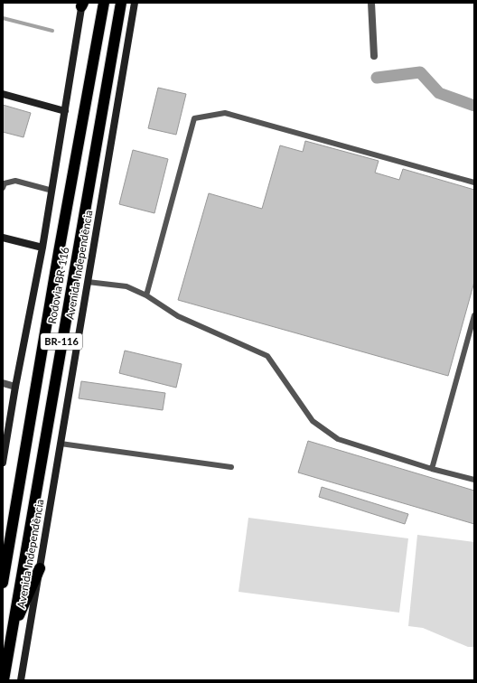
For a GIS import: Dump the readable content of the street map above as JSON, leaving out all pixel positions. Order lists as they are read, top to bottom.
{
  "streets": {
    "highway": ["Rodovia BR-116", "BR-116"],
    "main road": ["Avenida Independência"]
  }
}
